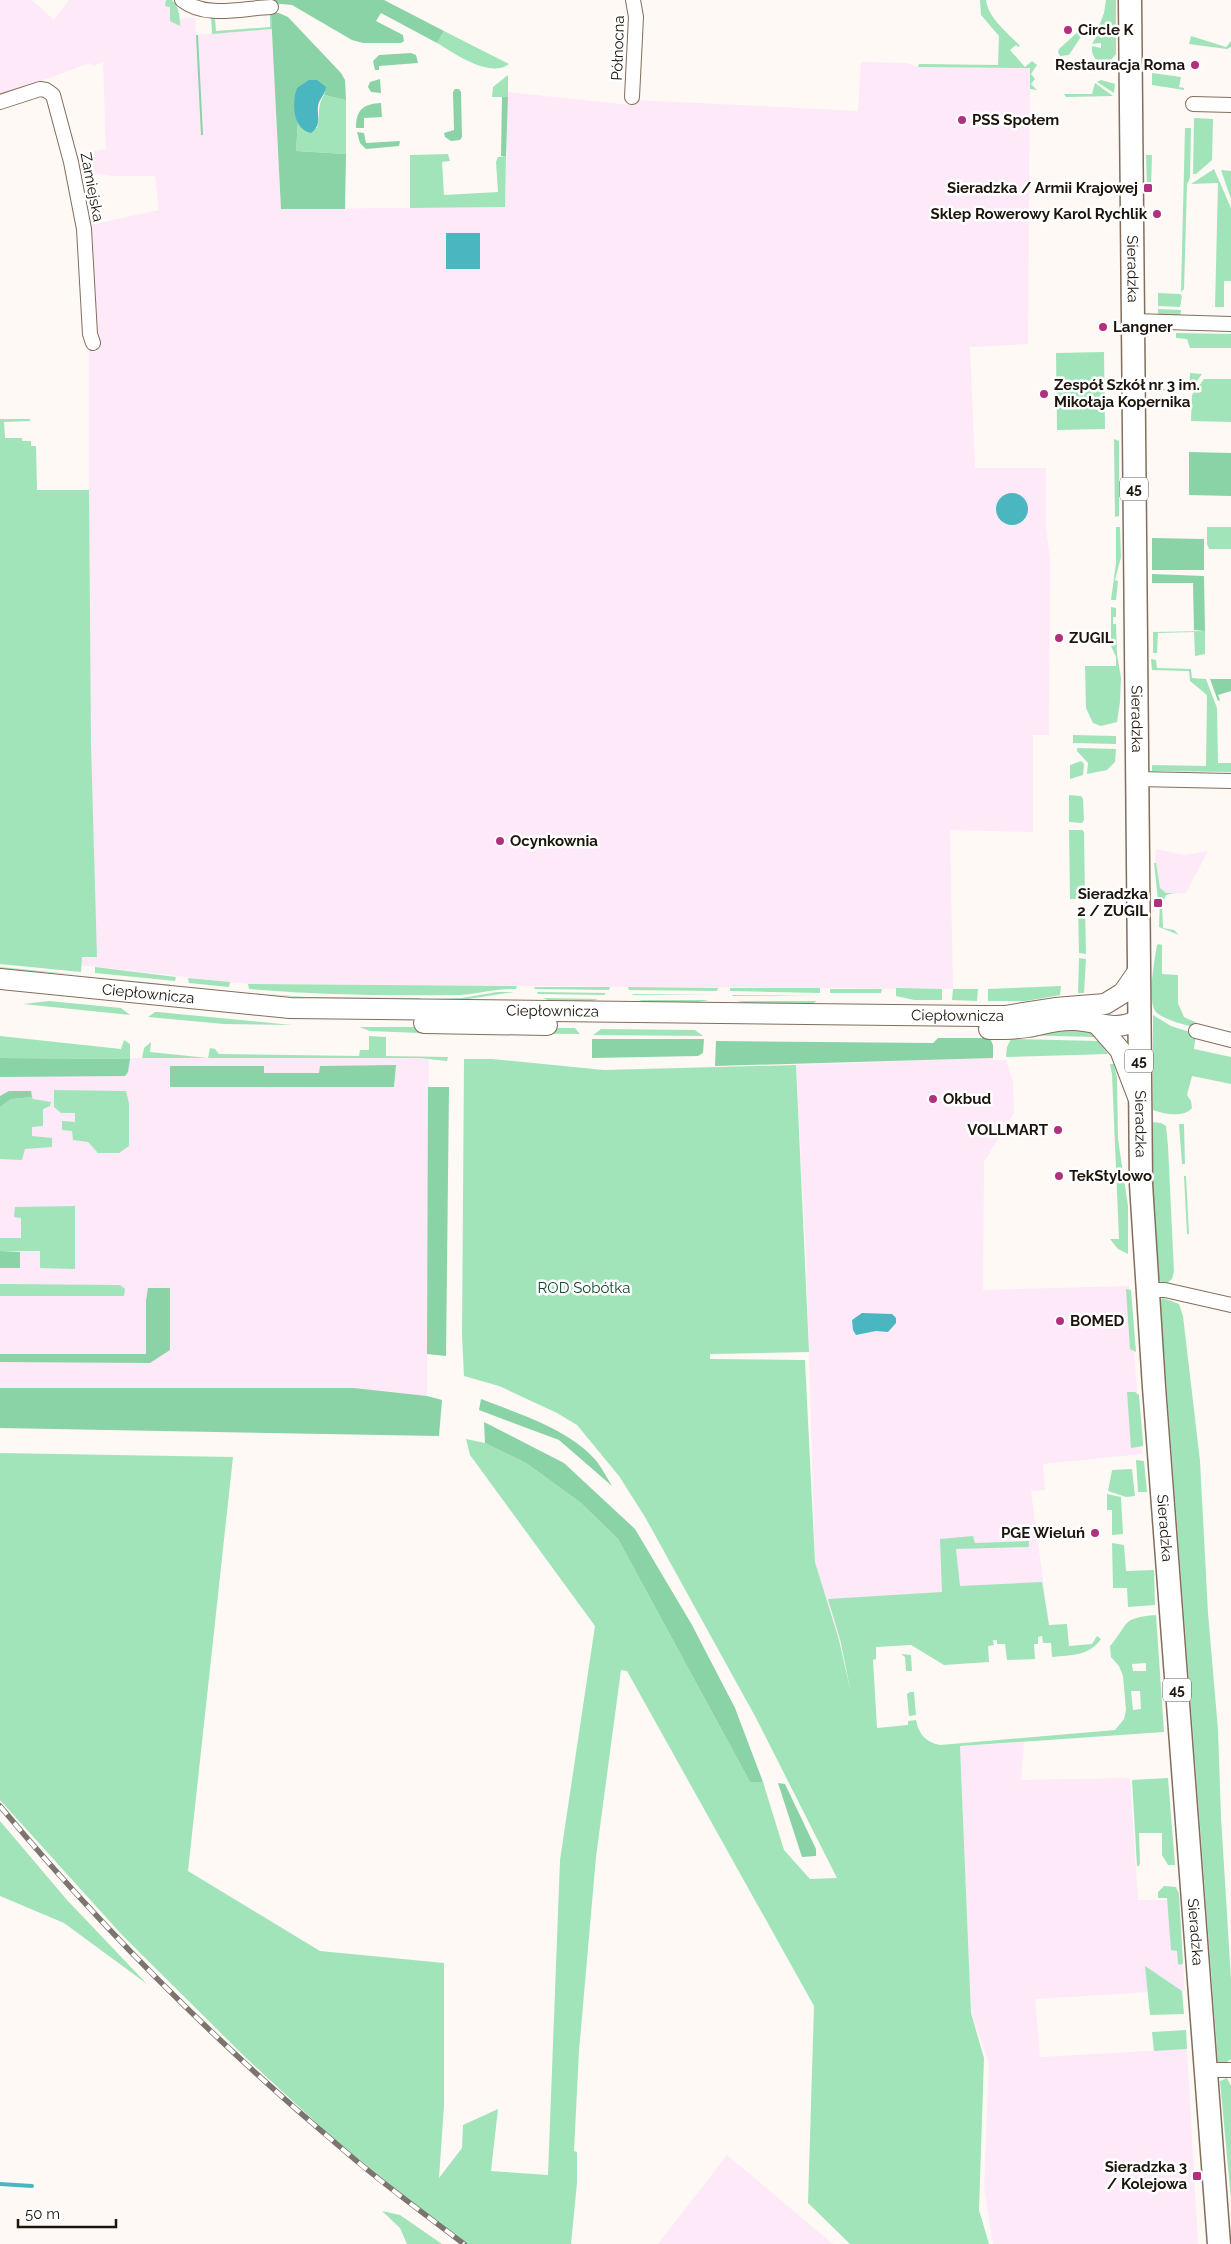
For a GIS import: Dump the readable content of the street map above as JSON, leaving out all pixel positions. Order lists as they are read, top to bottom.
{
  "streets": {
    "main road": ["Sieradzka", "45", "Ciepłownicza"],
    "street": ["Północna", "Zamiejska"]
  },
  "crossings": [
    ["Sieradzka", "Ciepłownicza"]
  ],
  "parks": ["ROD Sobótka"],
  "places": {
    "other": [
      "Circle K",
      "Restauracja Roma",
      "PSS Społem",
      "Sklep Rowerowy Karol Rychlik",
      "Langner",
      "Zespół Szkół nr 3 im. Mikołaja Kopernika",
      "ZUGIL",
      "Ocynkownia",
      "Okbud",
      "VOLLMART",
      "TekStylowo",
      "BOMED",
      "PGE Wieluń"
    ],
    "transit": ["Sieradzka / Armii Krajowej", "Sieradzka 2 / ZUGIL", "Sieradzka 3 / Kolejowa"]
  },
  "scale_bar": "50 m"
}
